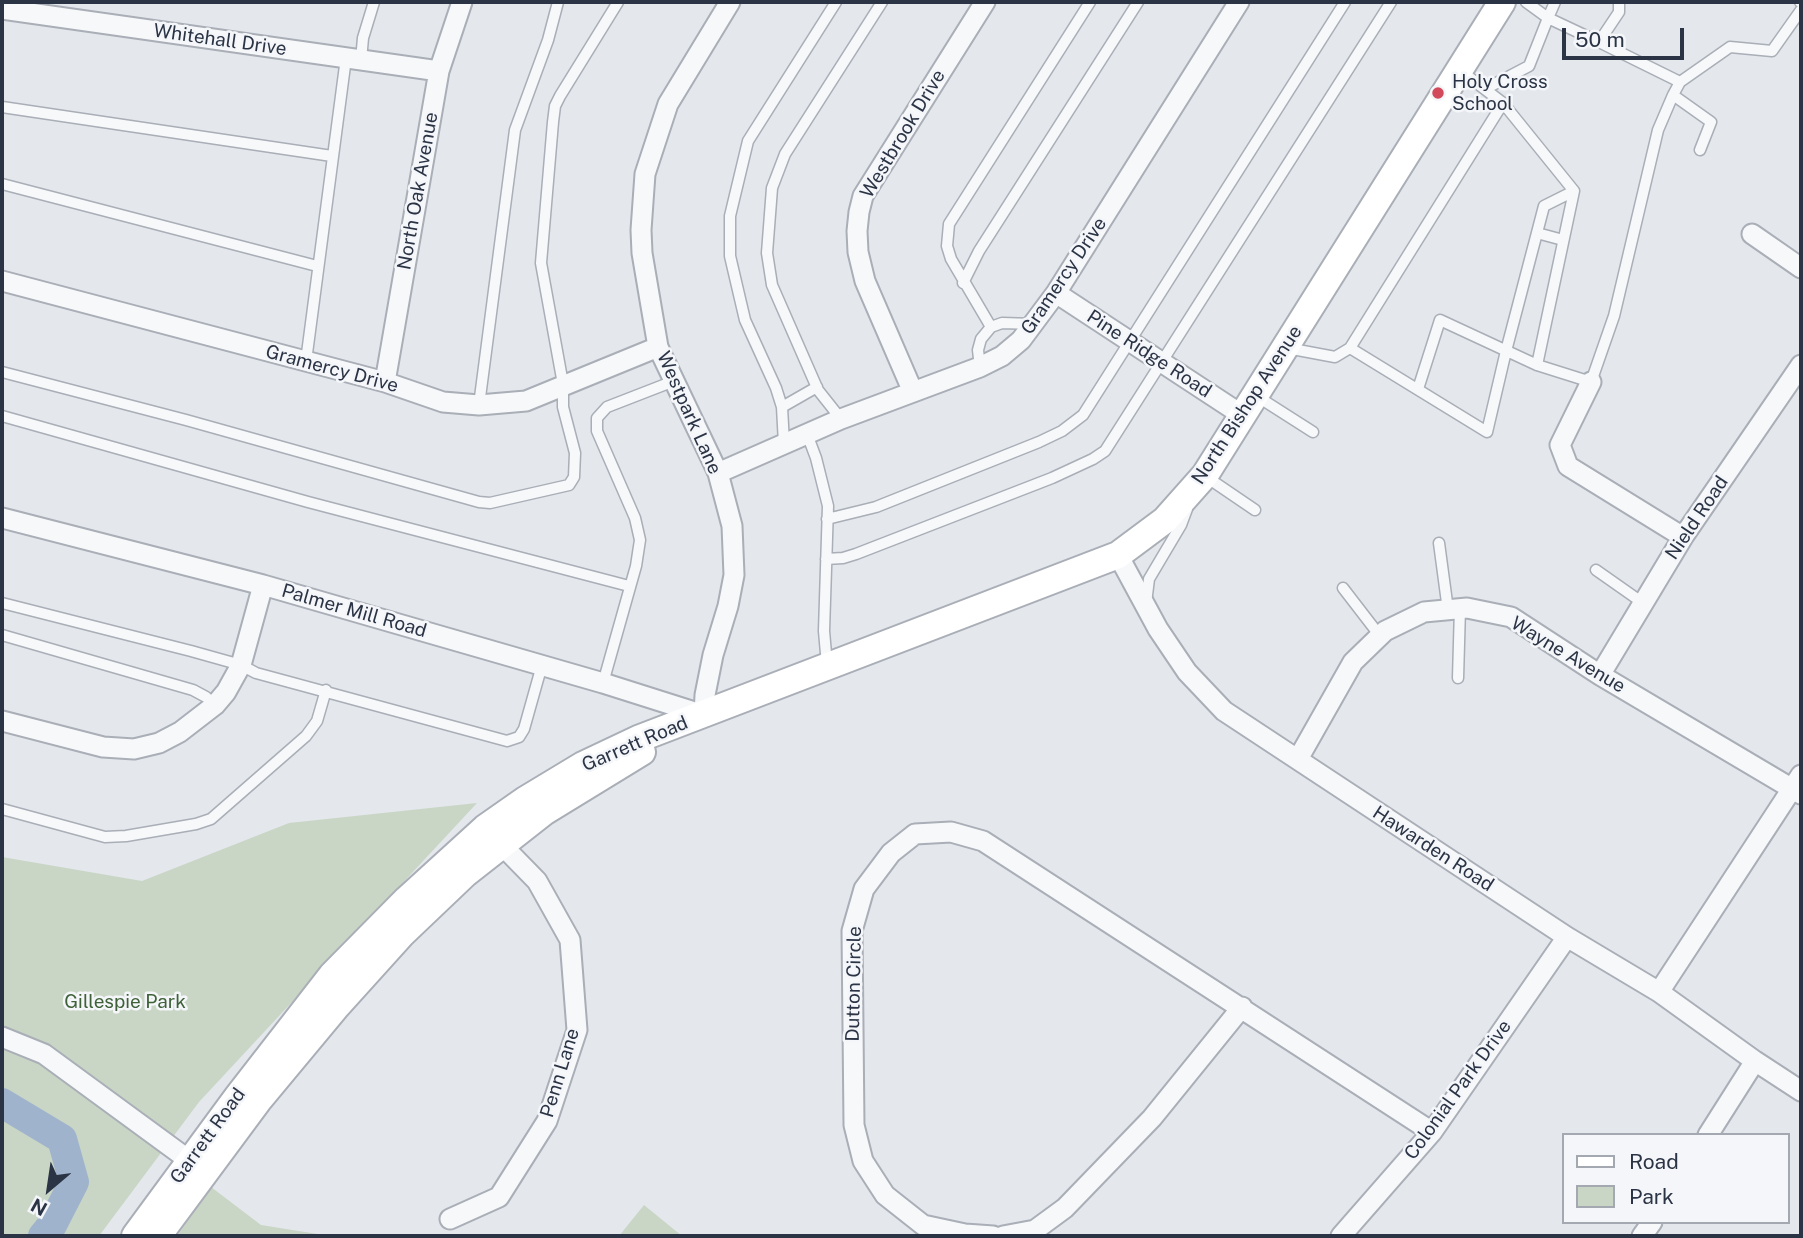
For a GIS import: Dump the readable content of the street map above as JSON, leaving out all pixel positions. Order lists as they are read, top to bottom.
{
  "streets": {
    "main road": ["North Bishop Avenue", "Garrett Road"],
    "street": [
      "Whitehall Drive",
      "Westbrook Drive",
      "North Oak Avenue",
      "Gramercy Drive",
      "Pine Ridge Road",
      "Westpark Lane",
      "Nield Road",
      "Palmer Mill Road",
      "Wayne Avenue",
      "Hawarden Road",
      "Dutton Circle",
      "Penn Lane",
      "Colonial Park Drive"
    ]
  },
  "crossings": [
    ["Whitehall Drive", "North Oak Avenue"],
    ["Westbrook Drive", "Gramercy Drive"],
    ["North Oak Avenue", "Gramercy Drive"],
    ["Gramercy Drive", "Pine Ridge Road"],
    ["Gramercy Drive", "Westpark Lane"],
    ["Pine Ridge Road", "North Bishop Avenue"],
    ["North Bishop Avenue", "Westpark Lane"],
    ["North Bishop Avenue", "Palmer Mill Road"],
    ["North Bishop Avenue", "Garrett Road"],
    ["North Bishop Avenue", "Hawarden Road"],
    ["Westpark Lane", "Palmer Mill Road"],
    ["Westpark Lane", "Garrett Road"],
    ["Nield Road", "Wayne Avenue"],
    ["Palmer Mill Road", "Garrett Road"],
    ["Wayne Avenue", "Hawarden Road"],
    ["Garrett Road", "Penn Lane"],
    ["Hawarden Road", "Colonial Park Drive"],
    ["Dutton Circle", "Colonial Park Drive"]
  ],
  "parks": ["Gillespie Park"],
  "places": ["Holy Cross School"],
  "legend": ["Road", "Park"],
  "scale_bar": "50 m",
  "north": "bottom left"
}
